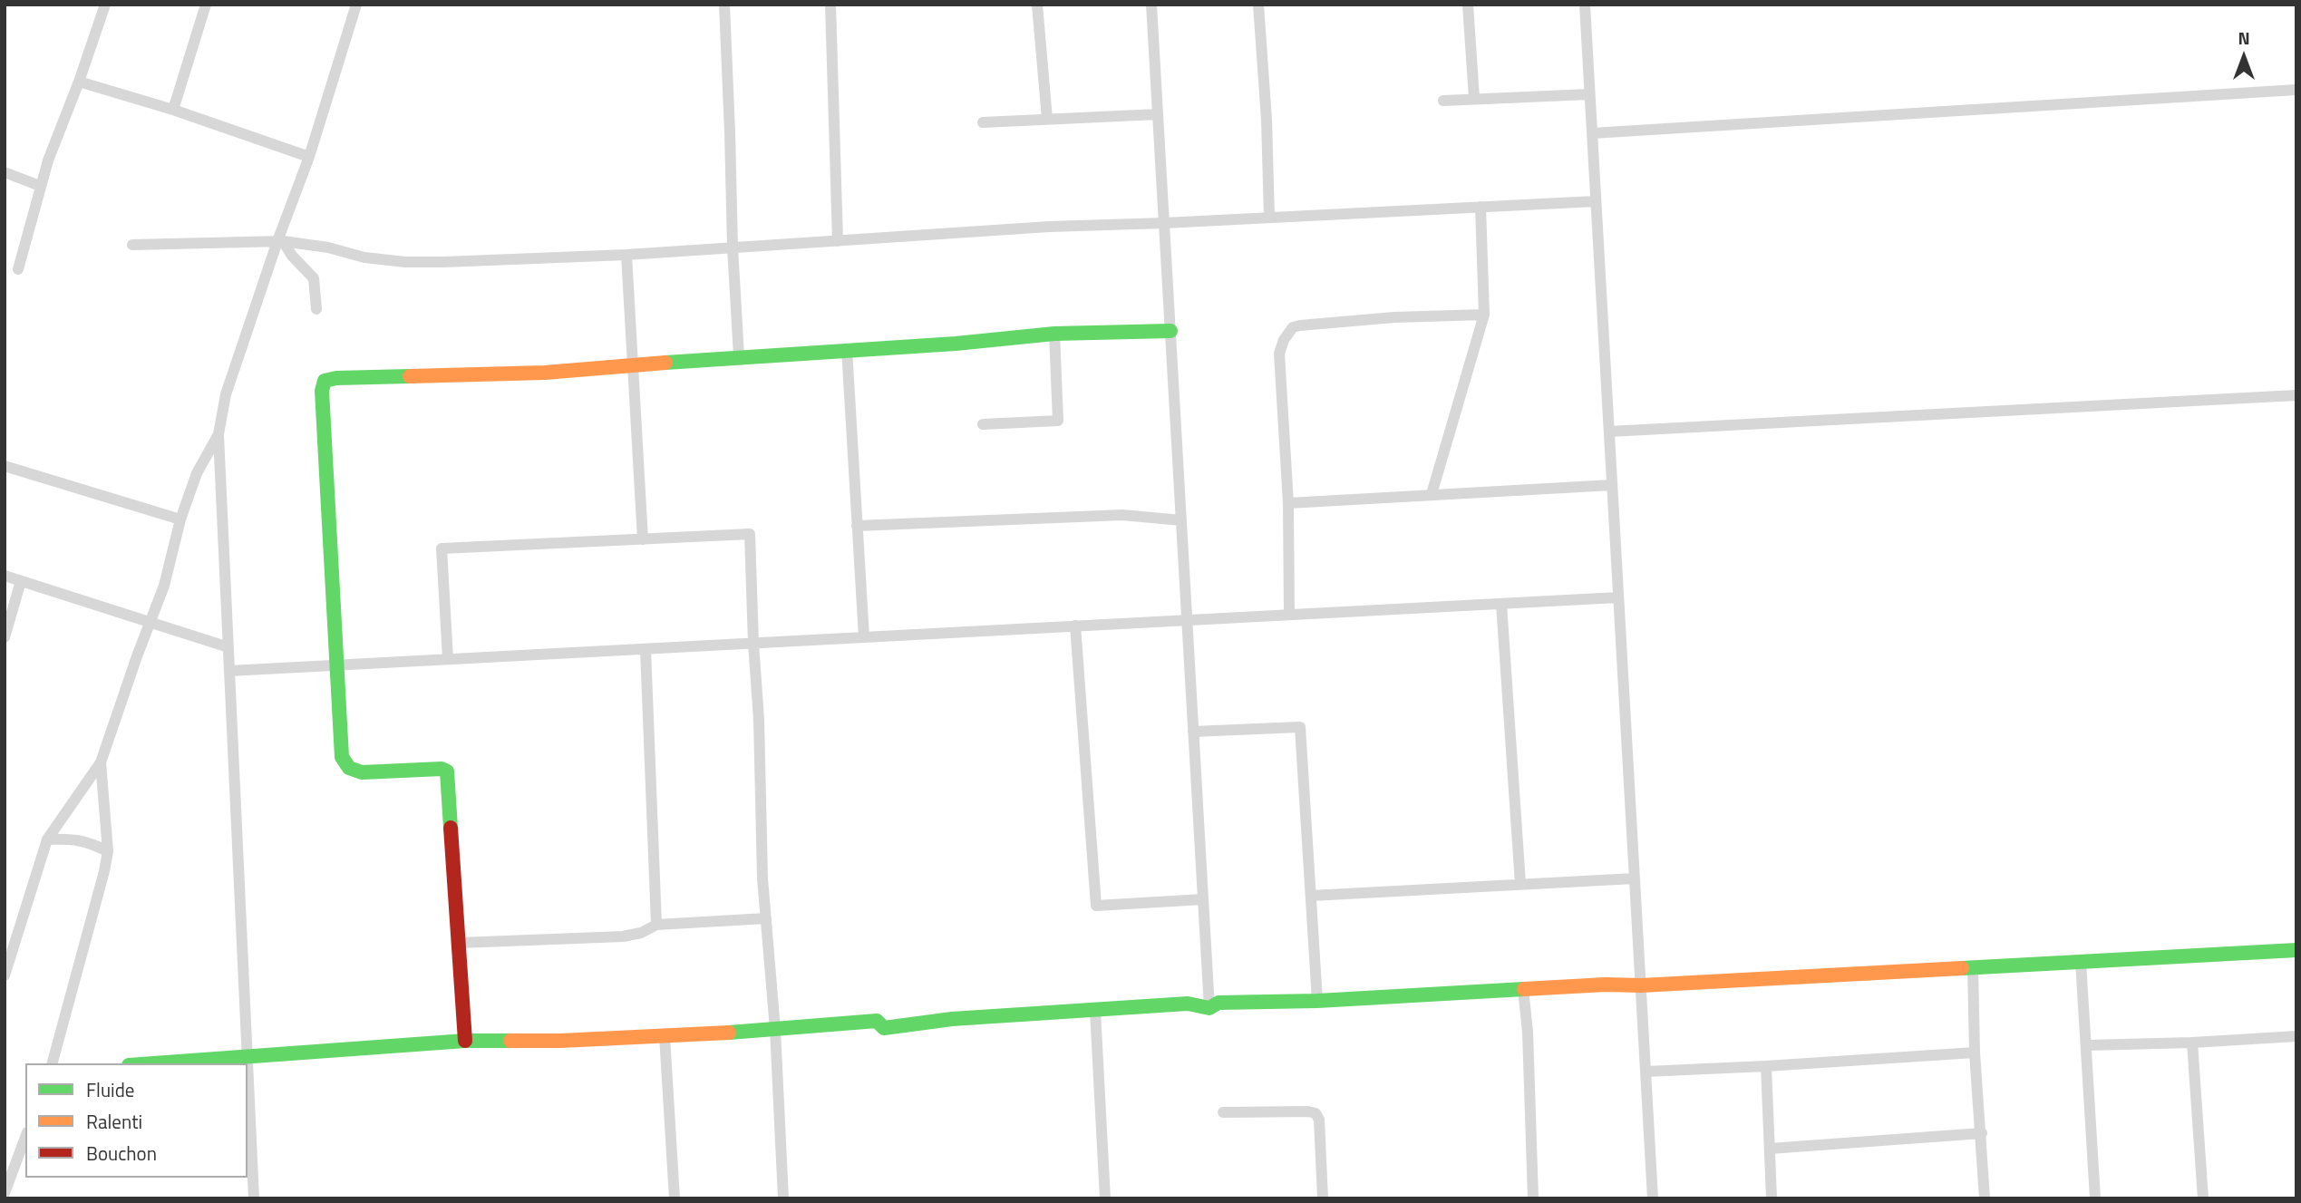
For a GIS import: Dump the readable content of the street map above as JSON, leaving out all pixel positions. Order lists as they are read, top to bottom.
{
  "legend": ["Fluide", "Ralenti", "Bouchon"],
  "north": "top"
}
